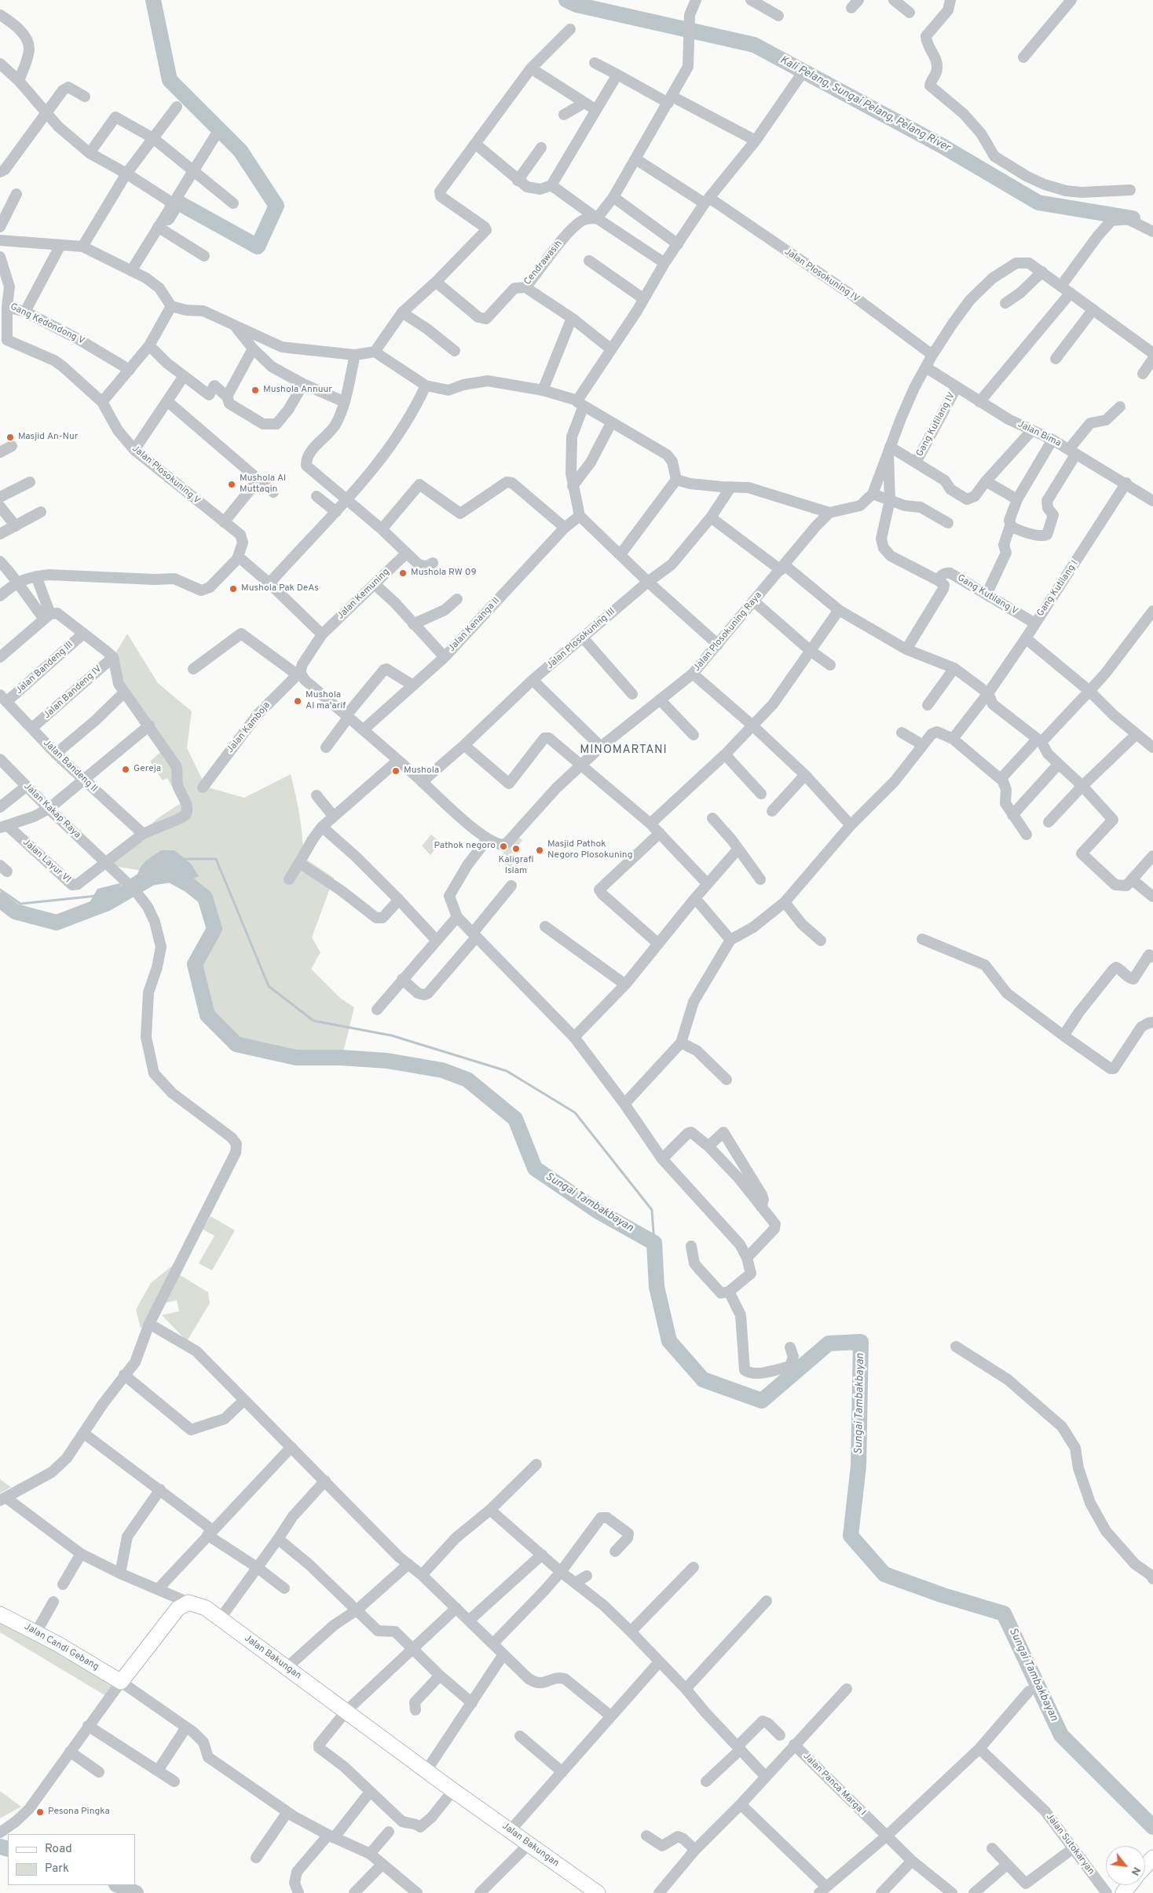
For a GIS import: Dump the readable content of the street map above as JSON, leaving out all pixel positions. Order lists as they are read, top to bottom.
{
  "streets": {
    "main road": ["Jalan Candi Gebang", "Jalan Bakungan"],
    "street": [
      "Cendrawasih",
      "Jalan Plosokuning IV",
      "Gang Kedondong V",
      "Gang Kutilang IV",
      "Jalan Bima",
      "Jalan Plosokuning V",
      "Gang Kutilang I",
      "Jalan Kemuning",
      "Gang Kutilang V",
      "Jalan Kenanga II",
      "Jalan Plosokuning Raya",
      "Jalan Plosokuning III",
      "Jalan Bandeng III",
      "Jalan Bandeng IV",
      "Jalan Kamboja",
      "Jalan Bandeng II",
      "Jalan Kakap Raya",
      "Jalan Layur VI",
      "Jalan Panca Marga I",
      "Jalan Sutokaryan"
    ]
  },
  "crossings": [
    ["Gang Kedondong V", "Jalan Plosokuning V"],
    ["Gang Kutilang IV", "Jalan Bima"],
    ["Jalan Bima", "Gang Kutilang I"],
    ["Gang Kutilang I", "Gang Kutilang V"],
    ["Jalan Kenanga II", "Jalan Plosokuning Raya"],
    ["Jalan Plosokuning Raya", "Jalan Plosokuning III"],
    ["Jalan Plosokuning Raya", "Jalan Kamboja"],
    ["Jalan Bandeng III", "Jalan Bandeng II"],
    ["Jalan Bandeng IV", "Jalan Bandeng II"],
    ["Jalan Kakap Raya", "Jalan Layur VI"]
  ],
  "districts": ["MINOMARTANI"],
  "water": ["Kali Pelang, Sungai Pelang, Pelang River", "Sungai Tambakbayan"],
  "places": [
    "Mushola Annuur",
    "Masjid An-Nur",
    "Mushola Al Muttaqin",
    "Mushola RW 09",
    "Mushola Pak DeAs",
    "Mushola Al ma'arif",
    "Gereja",
    "Mushola",
    "Pathok negoro",
    "Kaligrafi Islam",
    "Masjid Pathok Negoro Plosokuning",
    "Pesona Pingka"
  ],
  "legend": ["Road", "Park"],
  "north": "bottom right"
}
